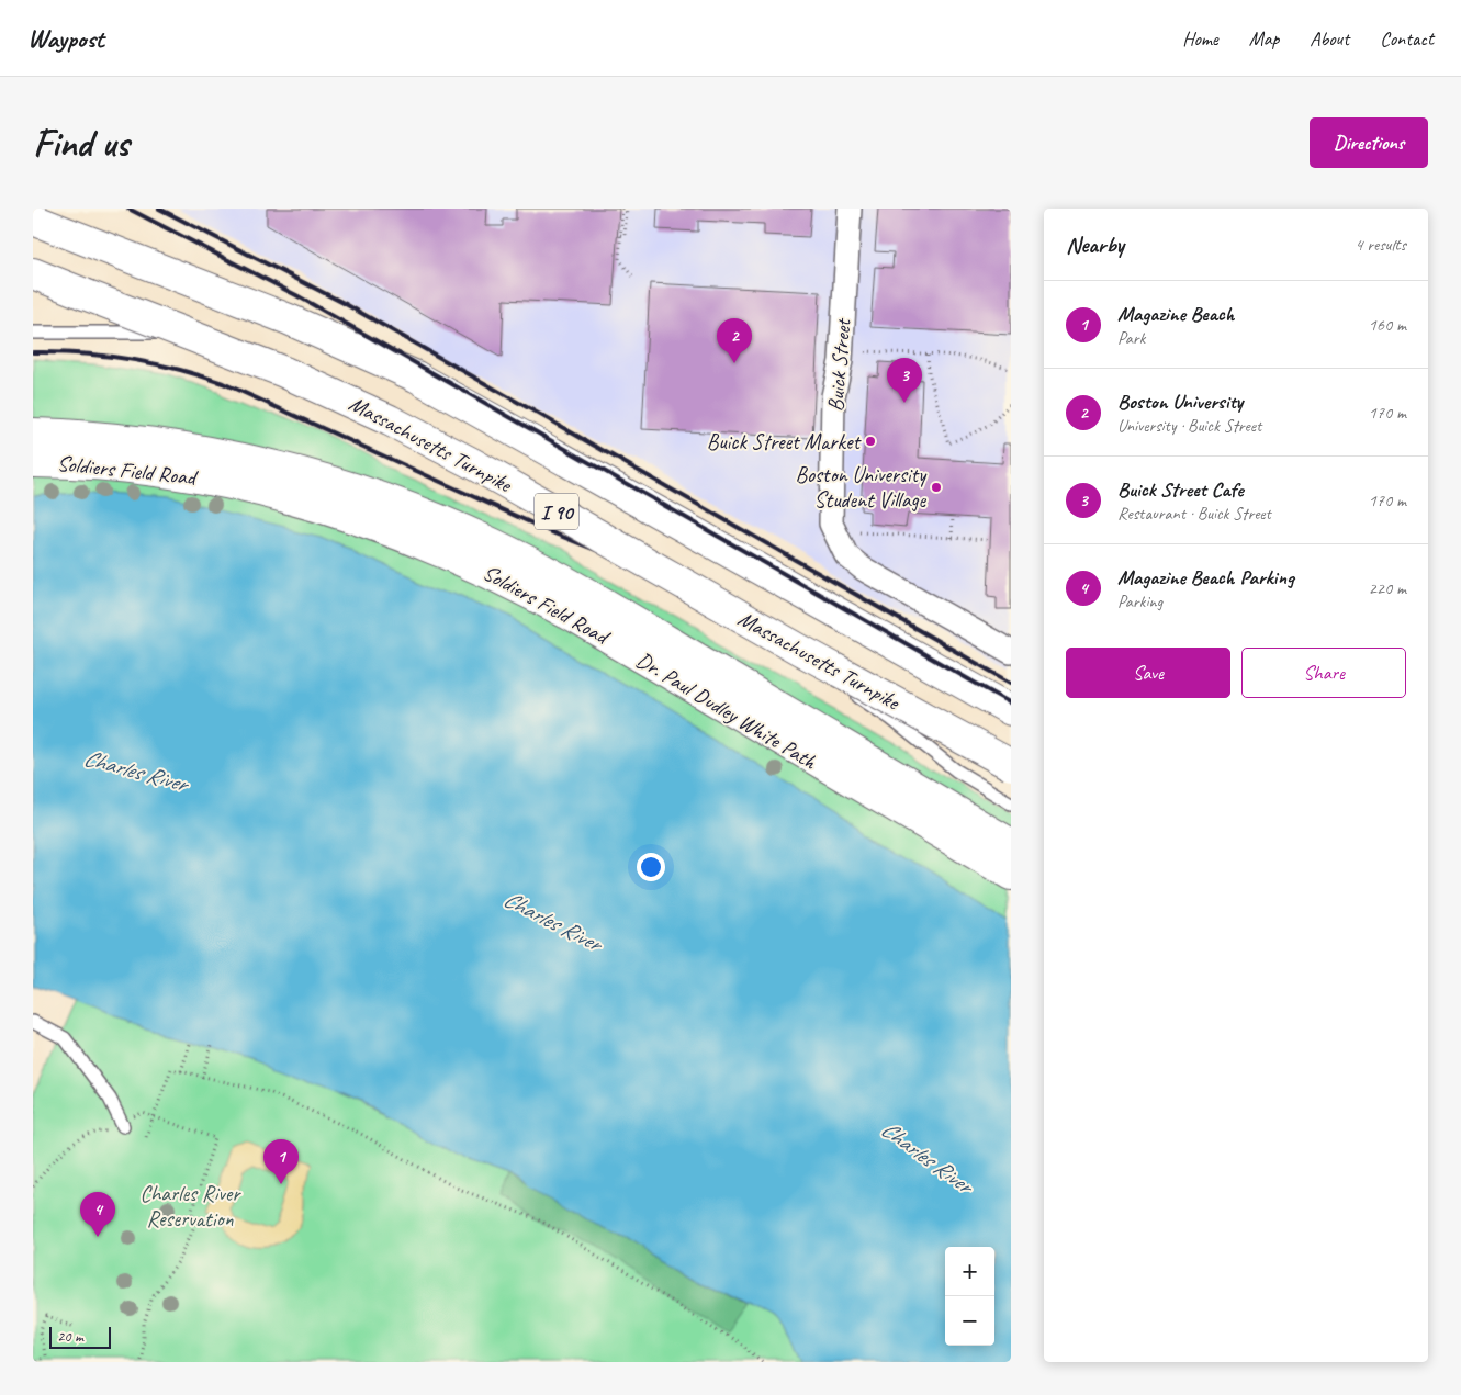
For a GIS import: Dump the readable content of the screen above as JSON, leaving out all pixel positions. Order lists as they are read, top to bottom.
{
  "streets": {
    "highway": ["Massachusetts Turnpike", "Soldiers Field Road", "I 90"],
    "street": ["Buick Street"]
  },
  "water": ["Charles River"],
  "parks": ["Charles River Reservation"],
  "places": ["Buick Street Market", "Boston University Student Village"],
  "scale_bar": "20 m",
  "page": {
    "header": "Waypost",
    "nav": [
      "Home",
      "Map",
      "About",
      "Contact"
    ],
    "buttons": [
      "Directions",
      ["Save", "Share"]
    ],
    "title": "Find us",
    "heading": ["Nearby", "4 results"],
    "list": [
      {
        "mark": "1",
        "name": "Magazine Beach",
        "note": "Park",
        "value": "160 m"
      },
      {
        "mark": "2",
        "name": "Boston University",
        "note": "University · Buick Street",
        "value": "170 m"
      },
      {
        "mark": "3",
        "name": "Buick Street Cafe",
        "note": "Restaurant · Buick Street",
        "value": "170 m"
      },
      {
        "mark": "4",
        "name": "Magazine Beach Parking",
        "note": "Parking",
        "value": "220 m"
      }
    ],
    "pins": [
      "2",
      "3",
      "1",
      "4"
    ],
    "map_buttons": ["+", "−"],
    "scale": "20 m"
  }
}
